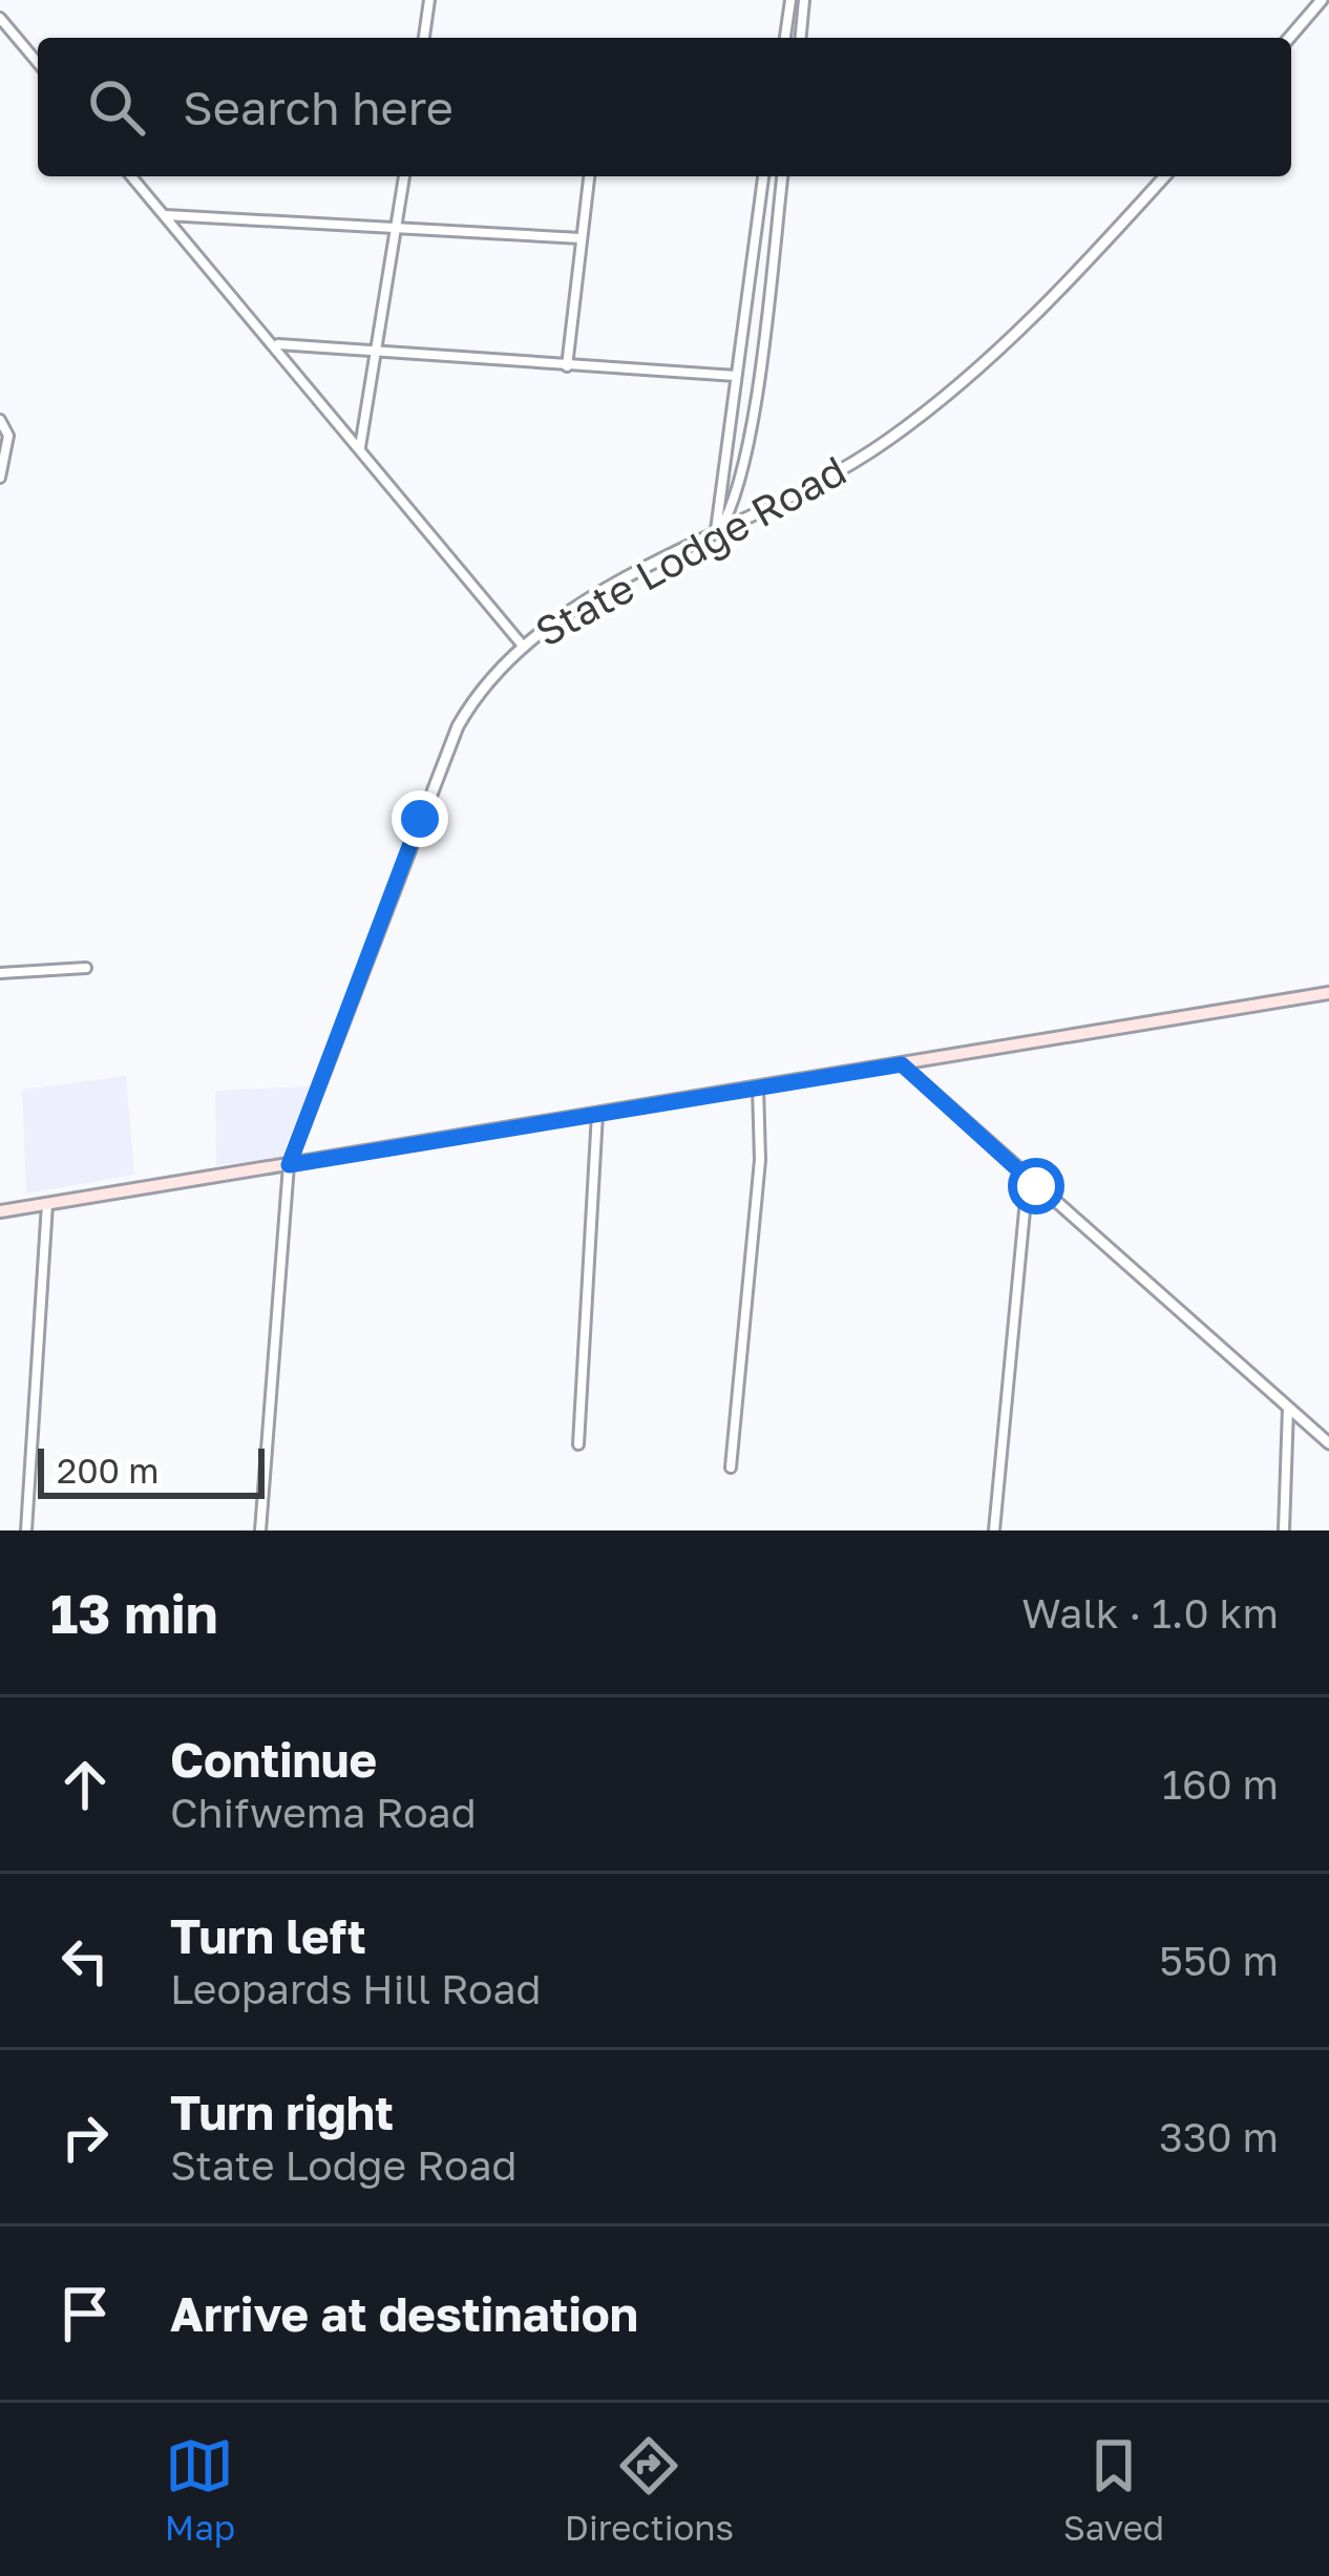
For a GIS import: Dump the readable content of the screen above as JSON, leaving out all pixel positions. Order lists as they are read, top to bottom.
{
  "streets": {
    "street": ["State Lodge Road"]
  },
  "scale_bar": "200 m",
  "page": {
    "search": "Search here",
    "scale": "200 m",
    "heading": ["13 min", "Walk · 1.0 km"],
    "list": [
      ["Continue", "Chifwema Road", "160 m"],
      ["Turn left", "Leopards Hill Road", "550 m"],
      ["Turn right", "State Lodge Road", "330 m"],
      "Arrive at destination"
    ],
    "nav": ["Map", "Directions", "Saved"]
  }
}
